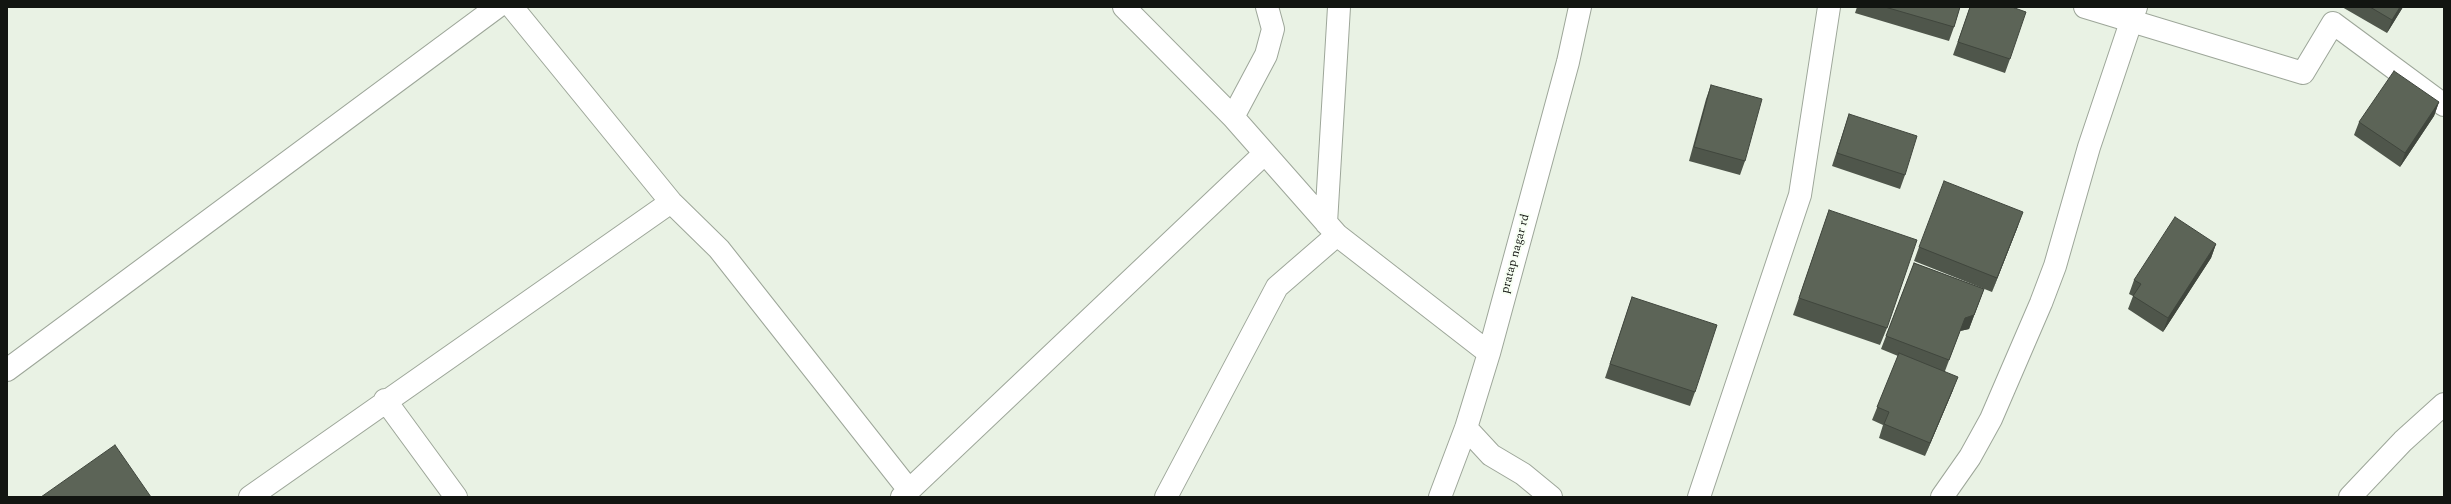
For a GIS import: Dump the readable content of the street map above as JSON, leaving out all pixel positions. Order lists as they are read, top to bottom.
{
  "streets": {
    "street": ["pratap nagar rd"]
  }
}
